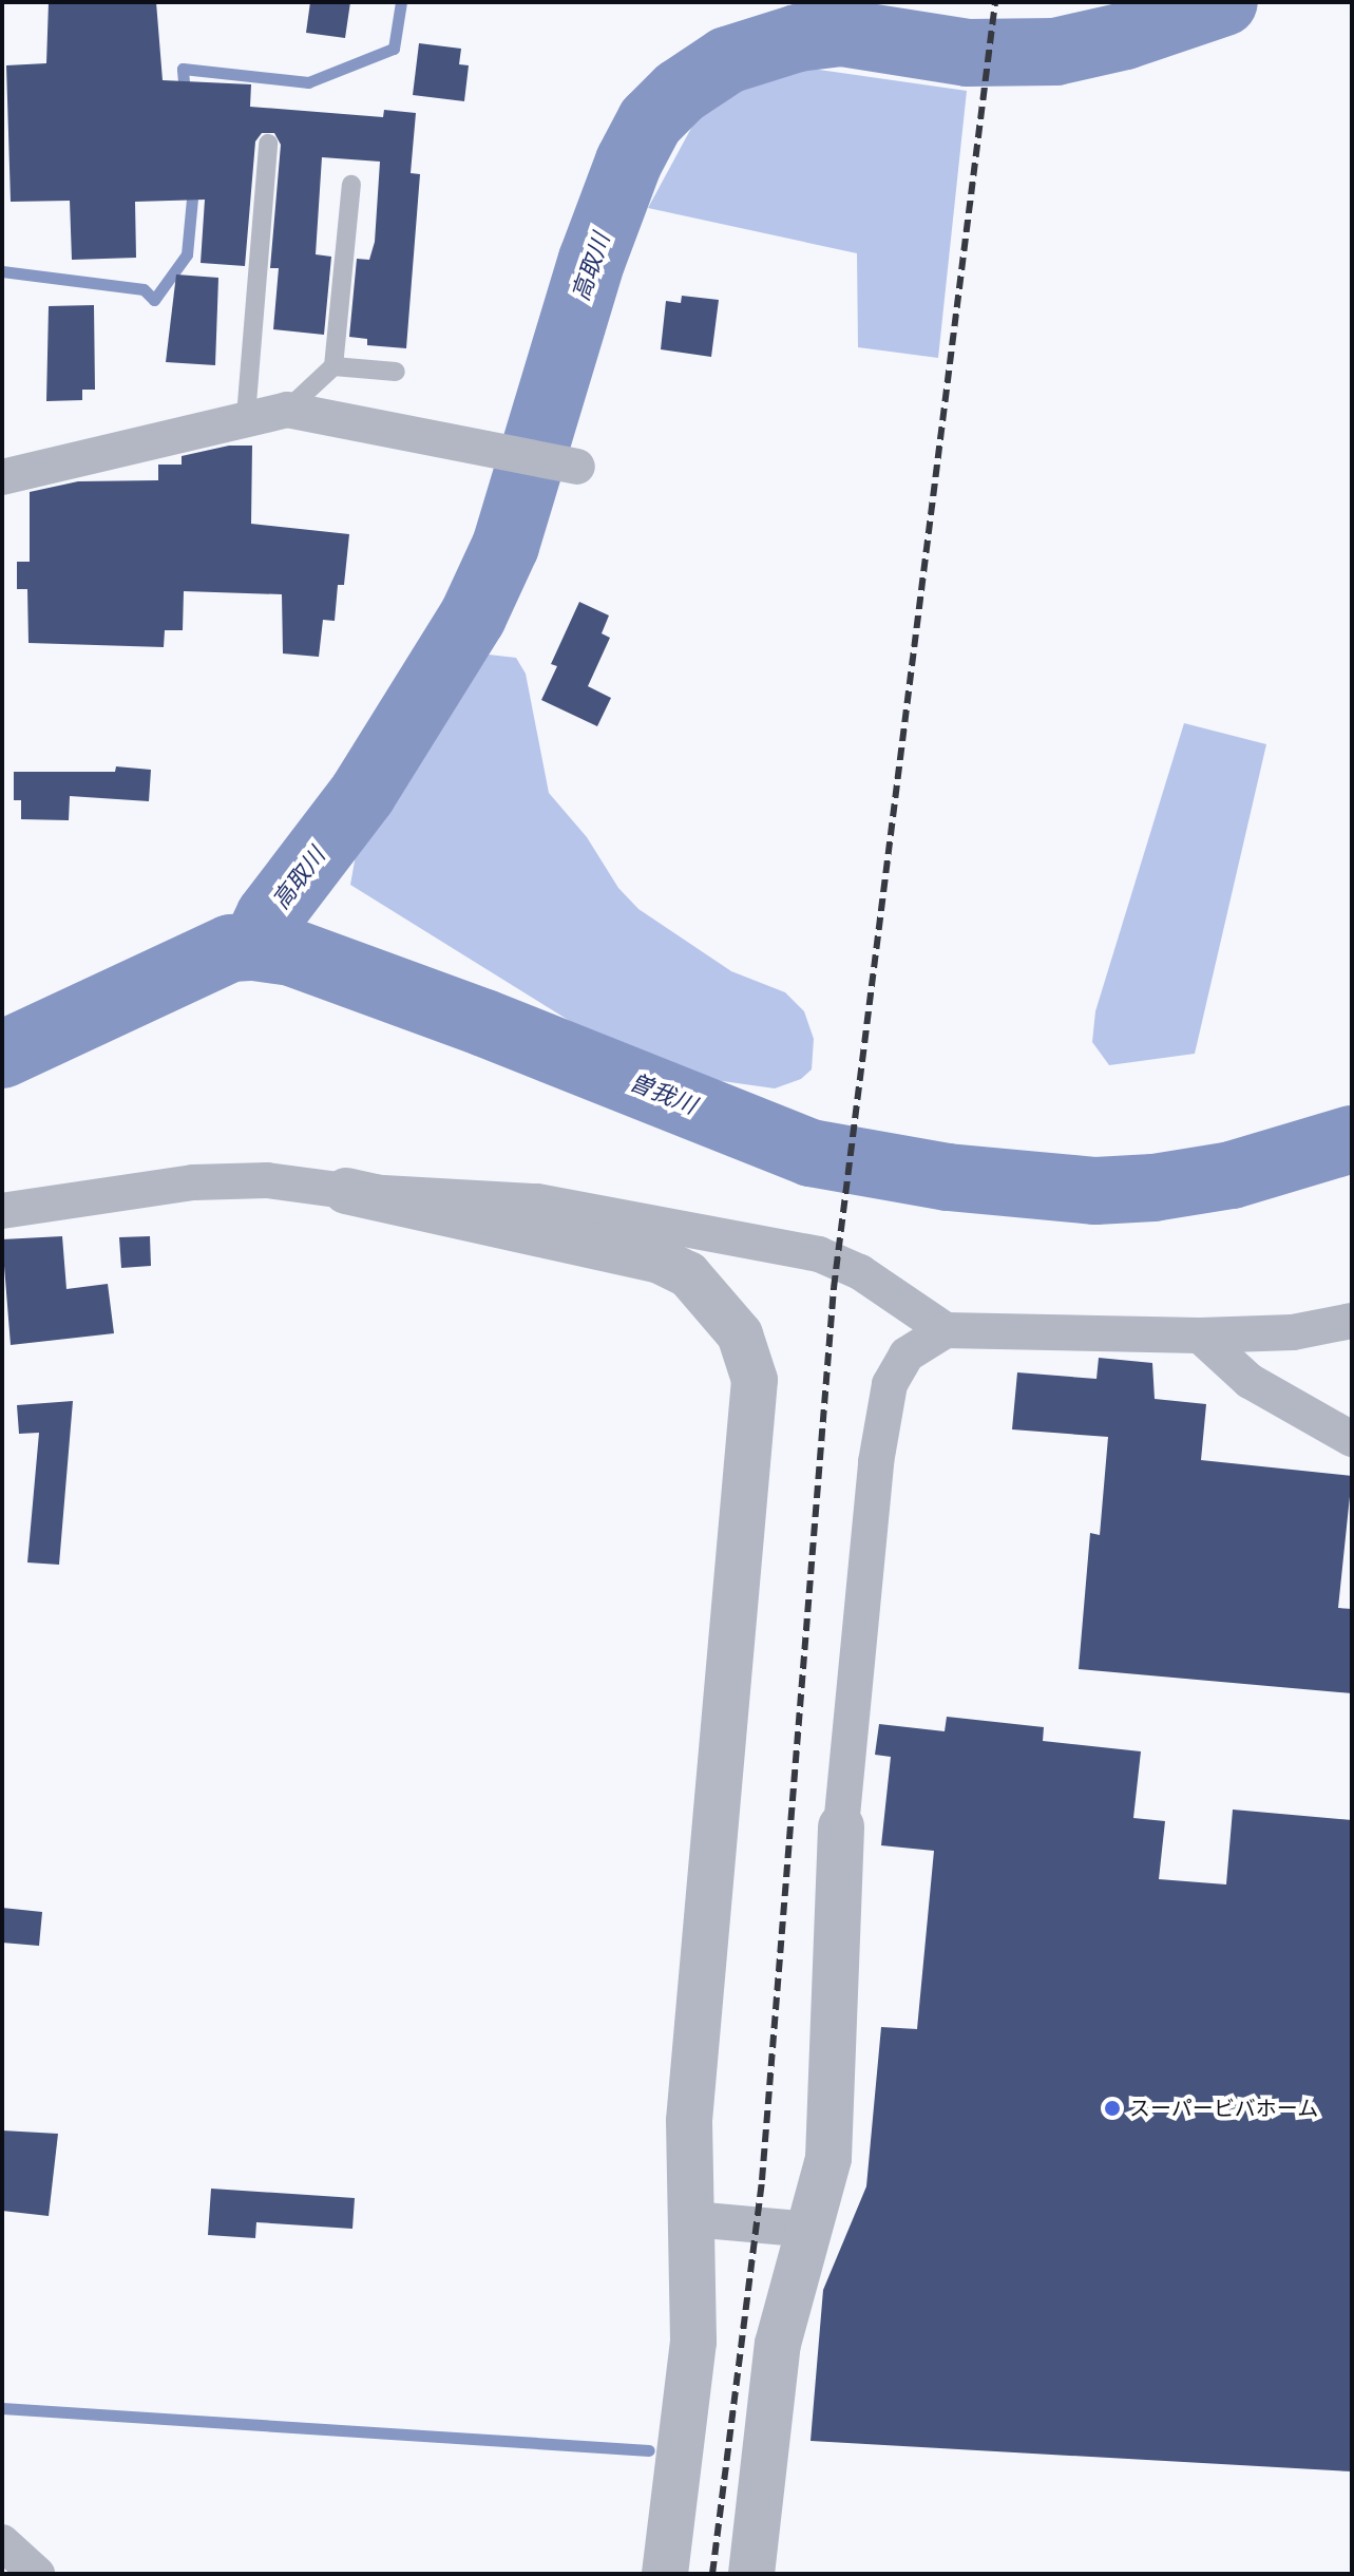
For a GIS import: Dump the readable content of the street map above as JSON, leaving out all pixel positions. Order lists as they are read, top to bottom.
{
  "water": ["高取川", "曽我川"],
  "places": ["スーパービバホーム"]
}
